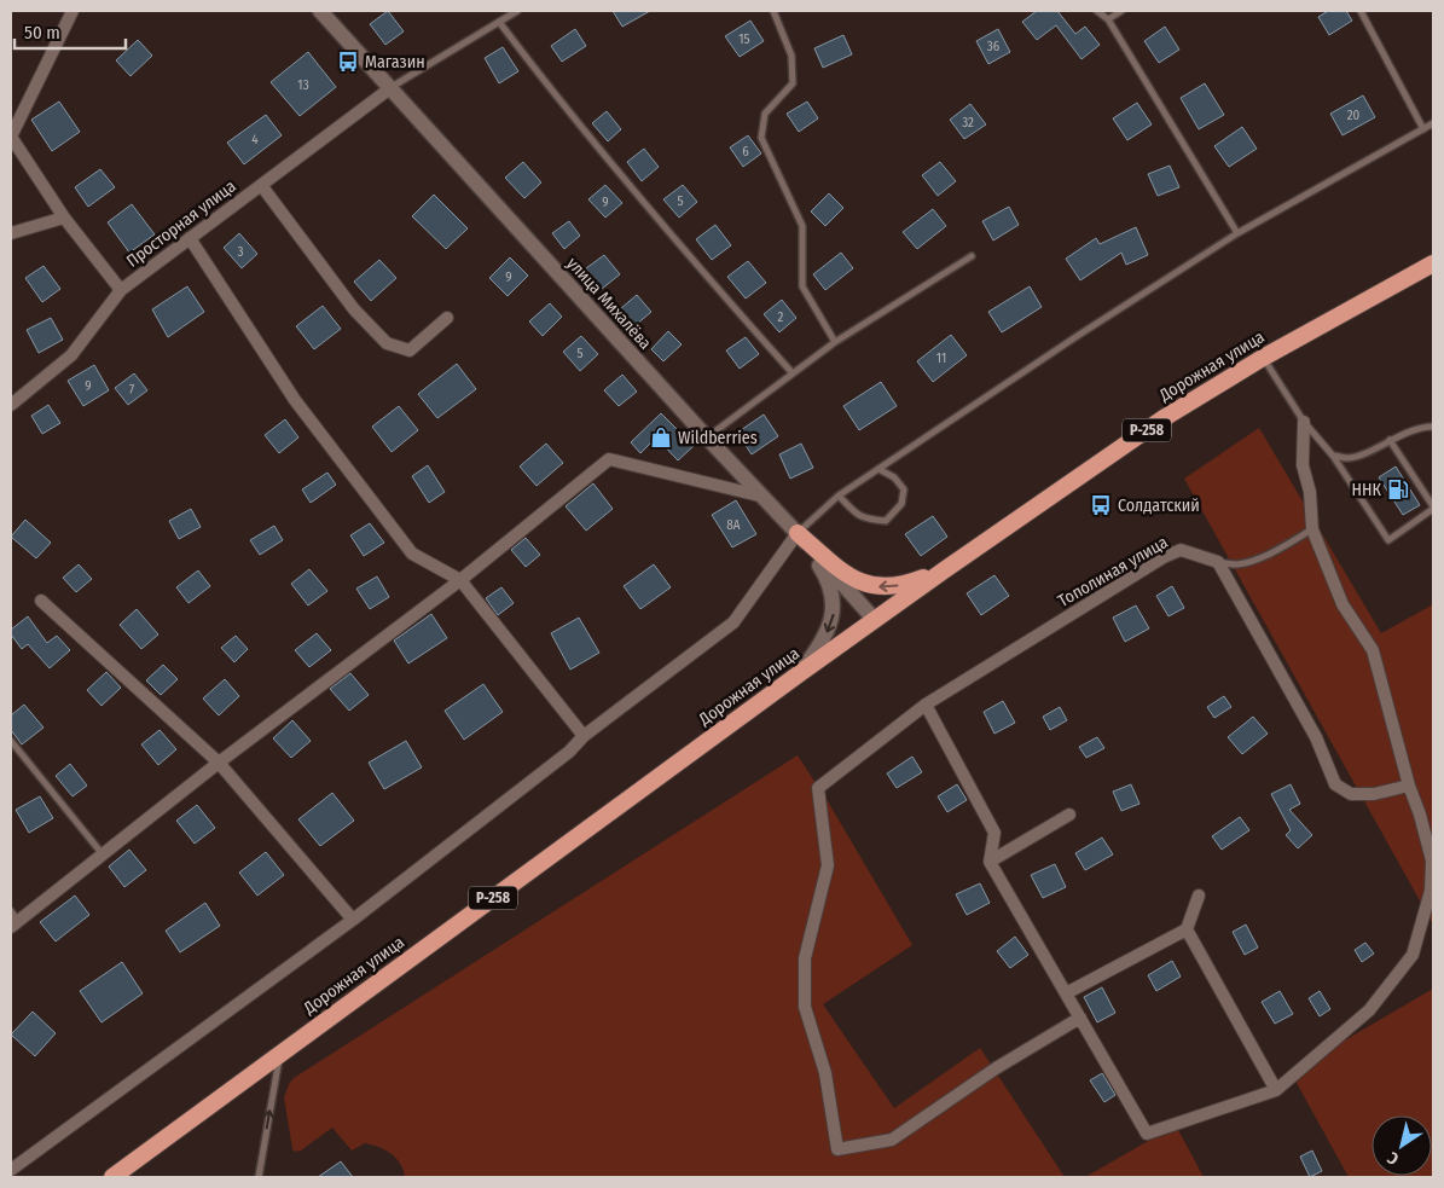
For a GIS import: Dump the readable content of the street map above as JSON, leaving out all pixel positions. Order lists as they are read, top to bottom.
{
  "streets": {
    "highway": ["Дорожная улица", "Р-258"],
    "street": ["Просторная улица", "улица Михалёва", "Тополиная улица"]
  },
  "crossings": [
    ["Просторная улица", "улица Михалёва"],
    ["улица Михалёва", "Дорожная улица"]
  ],
  "places": {
    "bus stop": ["Магазин", "Солдатский"],
    "shop": ["Wildberries"],
    "fuel station": ["ННК"]
  },
  "house_numbers": [
    "15",
    "36",
    "13",
    "20",
    "32",
    "4",
    "6",
    "5",
    "9",
    "3",
    "9",
    "2",
    "5",
    "11",
    "9",
    "7",
    "8А"
  ],
  "scale_bar": "50 m",
  "north": "bottom left"
}
